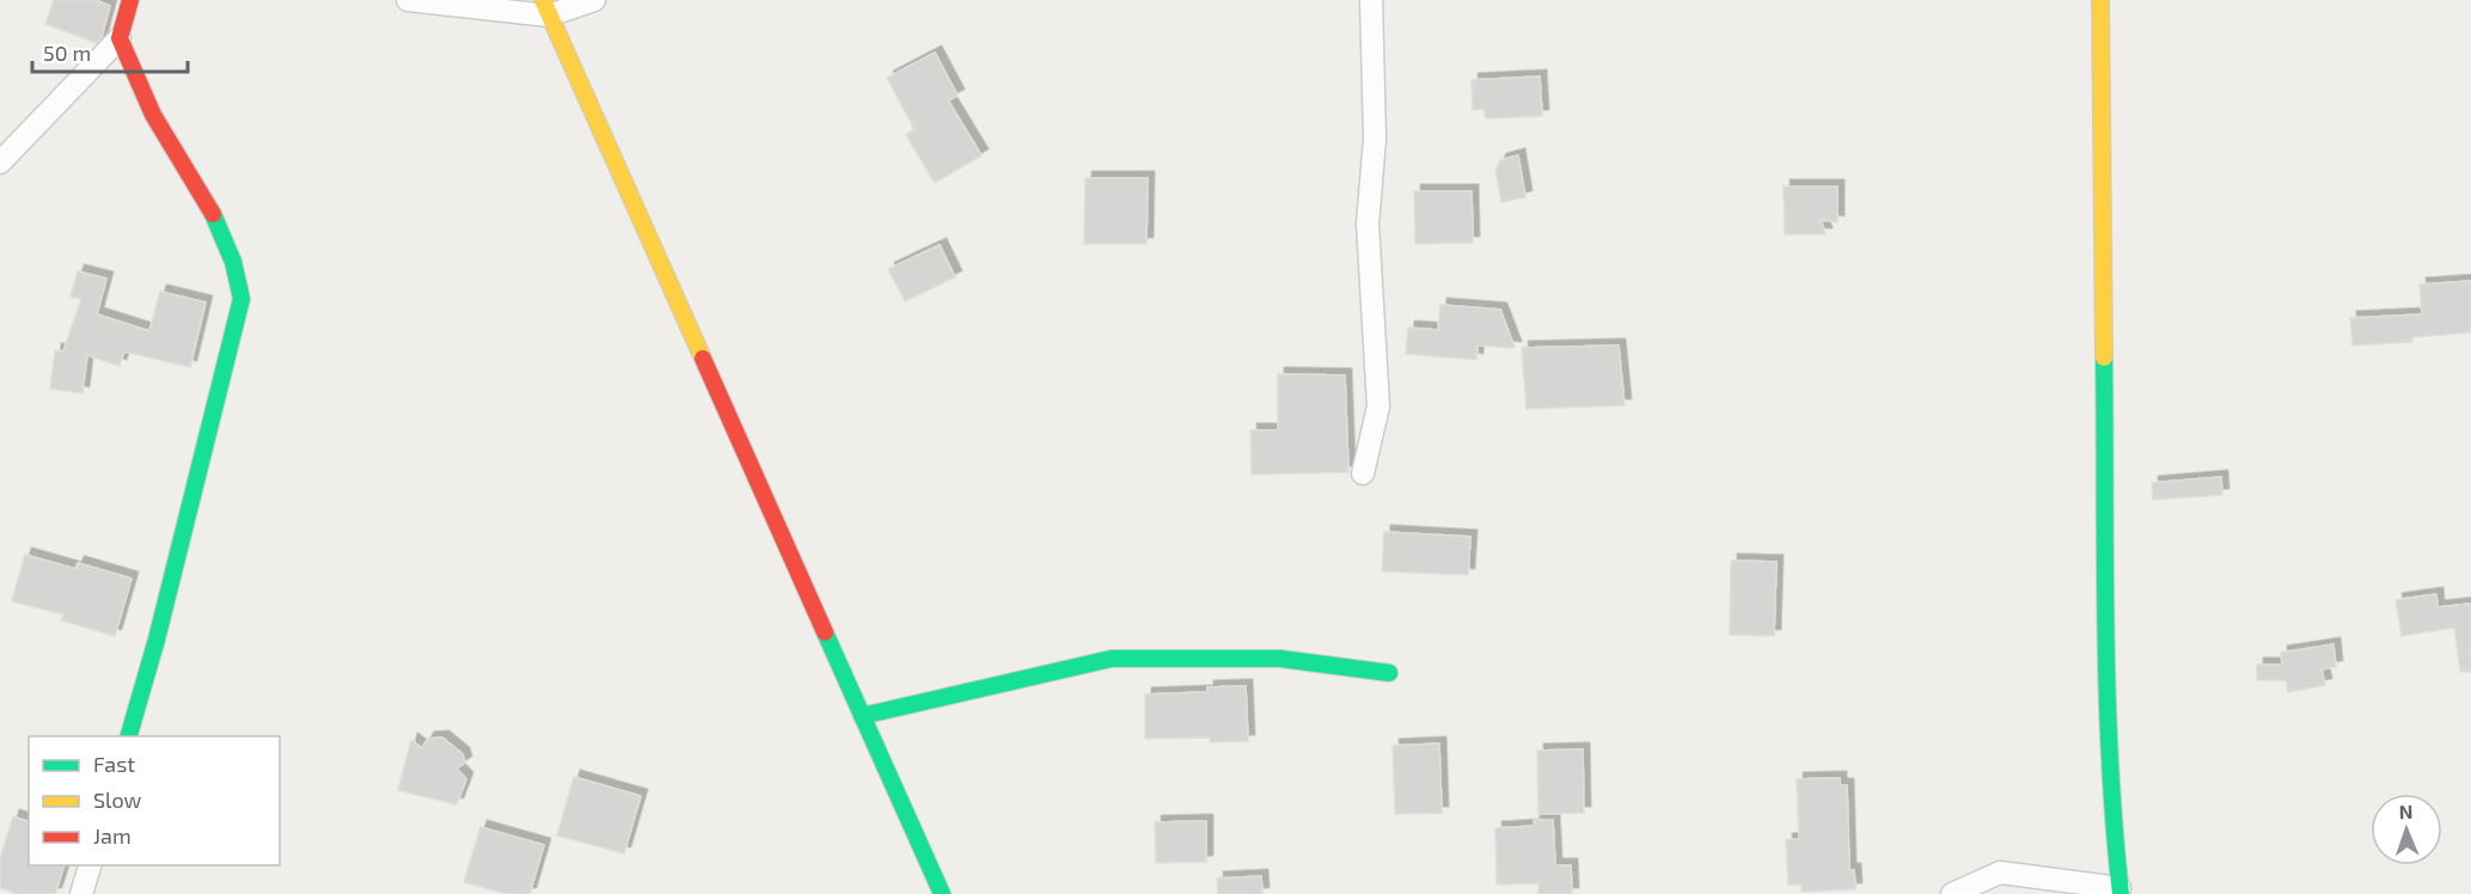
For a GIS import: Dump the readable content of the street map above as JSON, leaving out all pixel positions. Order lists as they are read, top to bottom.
{
  "legend": ["Fast", "Slow", "Jam"],
  "scale_bar": "50 m",
  "north": "top"
}
